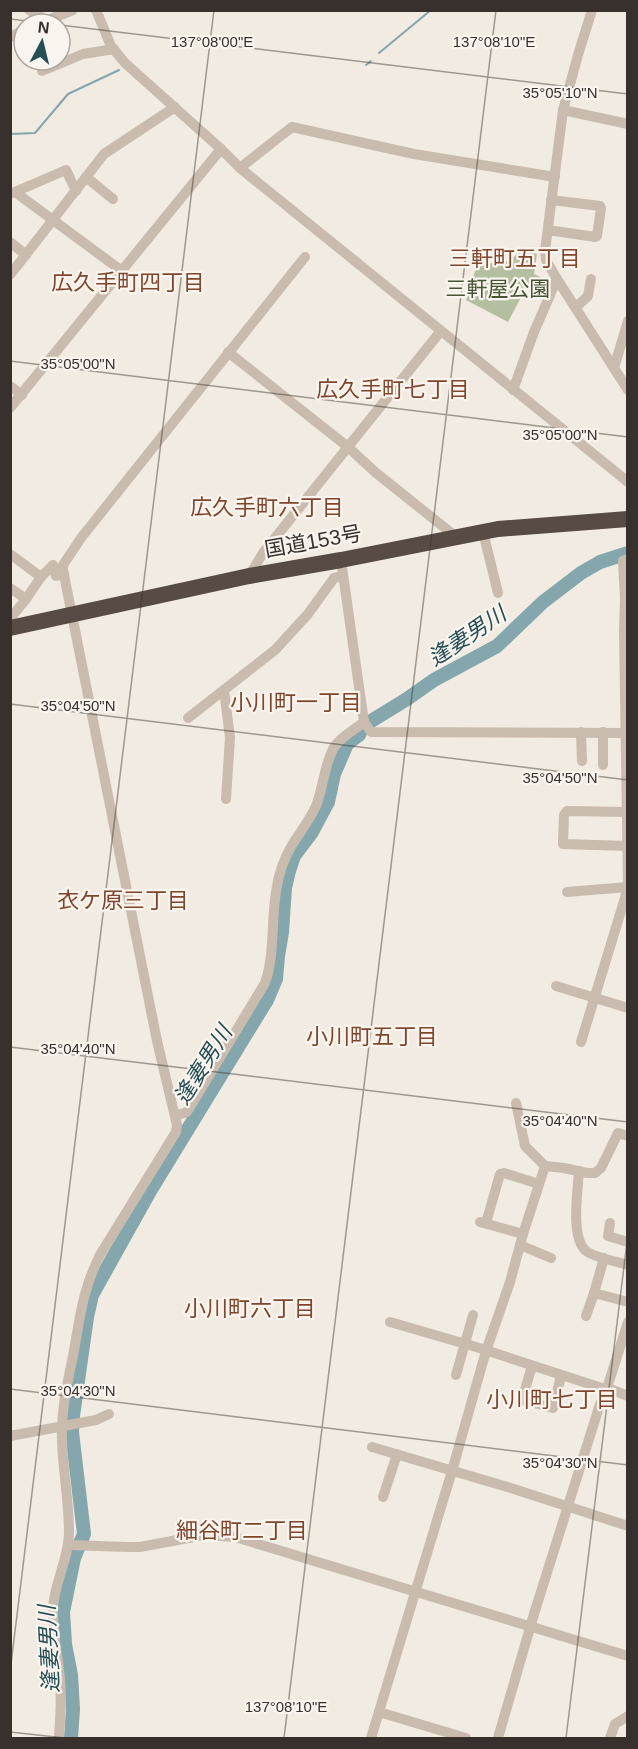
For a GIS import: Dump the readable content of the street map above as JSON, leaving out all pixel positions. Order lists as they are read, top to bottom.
{
  "streets": {
    "highway": ["国道153号"]
  },
  "districts": [
    "三軒町五丁目",
    "広久手町四丁目",
    "広久手町七丁目",
    "広久手町六丁目",
    "小川町一丁目",
    "衣ケ原三丁目",
    "小川町五丁目",
    "小川町六丁目",
    "小川町七丁目",
    "細谷町二丁目"
  ],
  "water": ["逢妻男川"],
  "parks": ["三軒屋公園"],
  "north": "top",
  "coordinates": [
    "137°08'00\"E",
    "137°08'10\"E",
    "35°05'10\"N",
    "35°05'00\"N",
    "35°04'50\"N",
    "35°04'40\"N",
    "35°04'30\"N"
  ]
}
